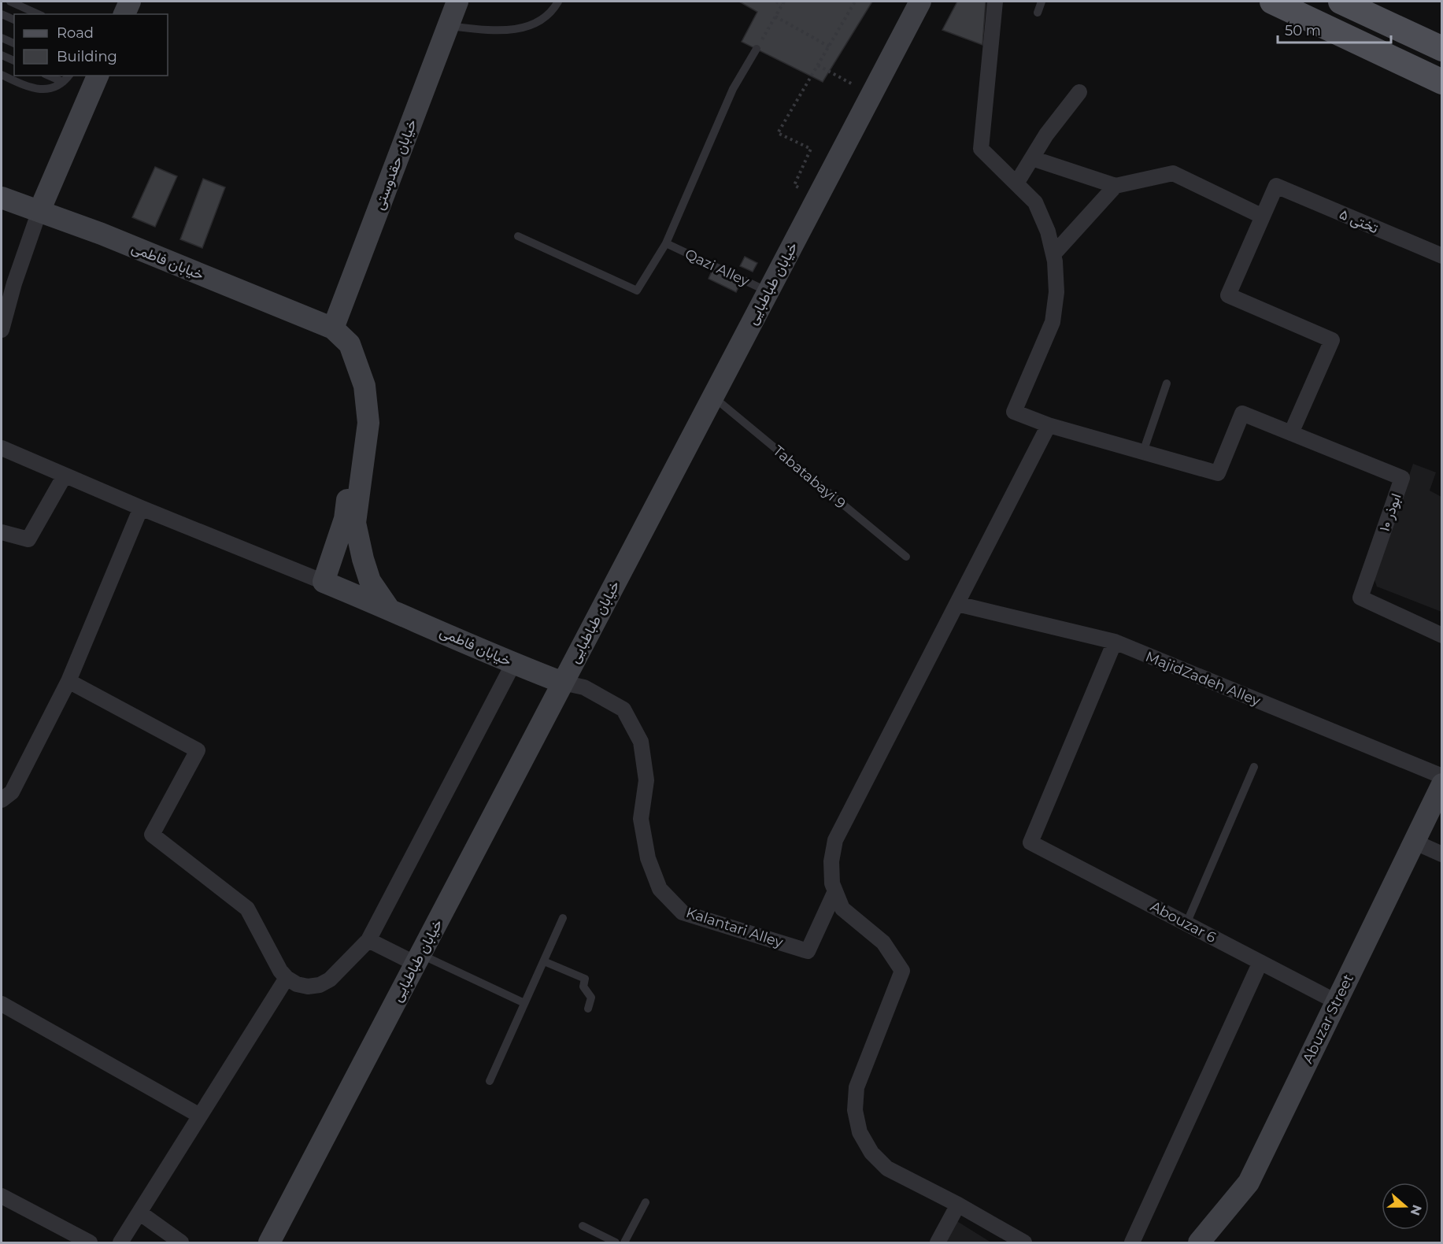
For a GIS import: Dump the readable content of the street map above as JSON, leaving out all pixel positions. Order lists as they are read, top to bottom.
{
  "streets": {
    "street": [
      "خیابان حقدوستی",
      "تختی ۵",
      "خیابان فاطمی",
      "خیابان طباطبایی",
      "ابوذر ۱۰",
      "MajidZadeh Alley",
      "Abouzar 6",
      "Kalantari Alley",
      "Abuzar Street"
    ],
    "lane": ["Qazi Alley", "Tabatabayi 9"]
  },
  "crossings": [
    ["خیابان حقدوستی", "خیابان فاطمی"],
    ["خیابان فاطمی", "خیابان طباطبایی"],
    ["خیابان فاطمی", "Kalantari Alley"],
    ["Qazi Alley", "خیابان طباطبایی"],
    ["خیابان طباطبایی", "Tabatabayi 9"],
    ["خیابان طباطبایی", "Kalantari Alley"],
    ["MajidZadeh Alley", "Abouzar 6"],
    ["Abouzar 6", "Abuzar Street"]
  ],
  "legend": ["Road", "Building"],
  "scale_bar": "50 m",
  "north": "right"
}
